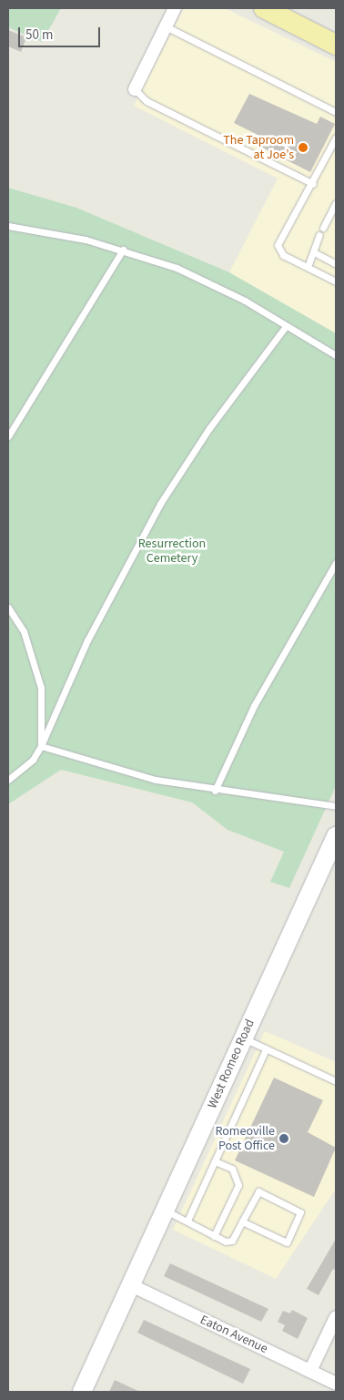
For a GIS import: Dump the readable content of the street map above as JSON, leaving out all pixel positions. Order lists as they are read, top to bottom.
{
  "streets": {
    "main road": ["West Romeo Road"],
    "street": ["Eaton Avenue"]
  },
  "crossings": [
    ["West Romeo Road", "Eaton Avenue"]
  ],
  "parks": ["Resurrection Cemetery"],
  "places": ["The Taproom at Joe’s", "Romeoville Post Office"],
  "scale_bar": "50 m"
}
